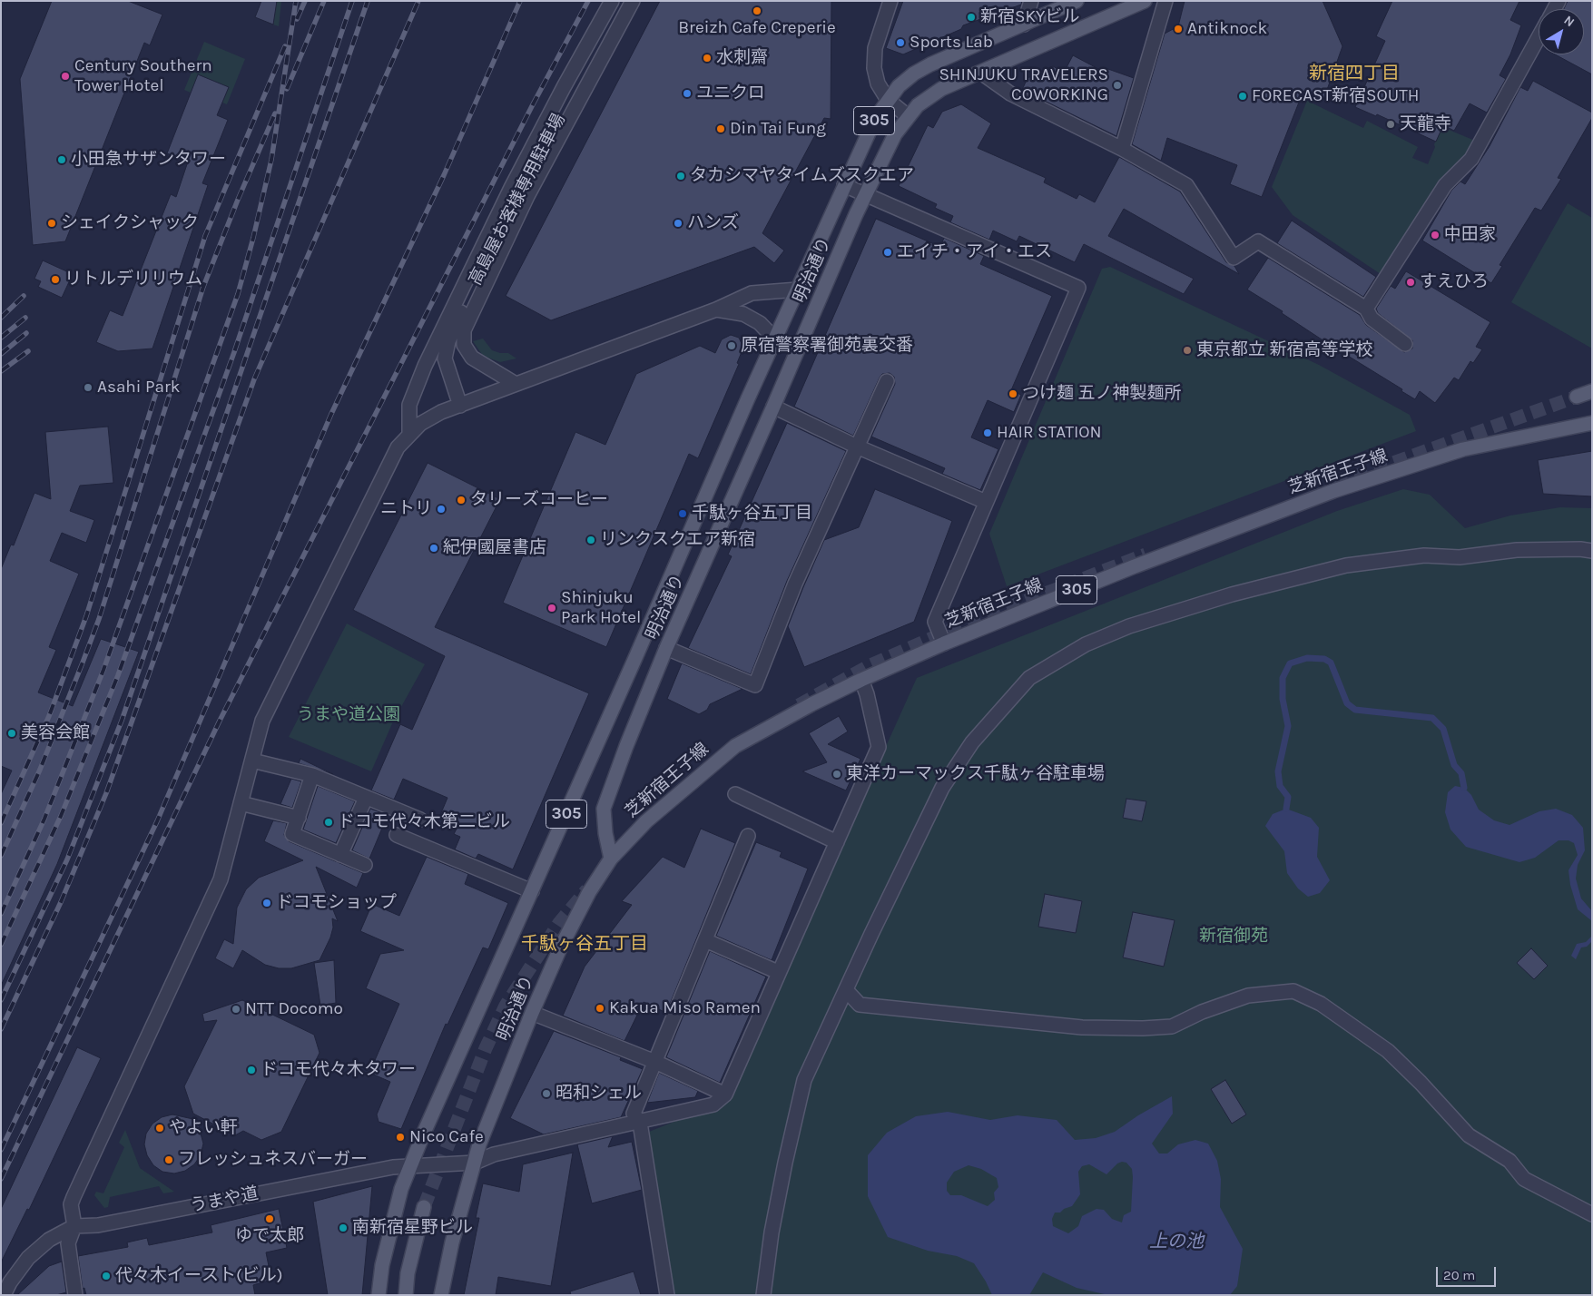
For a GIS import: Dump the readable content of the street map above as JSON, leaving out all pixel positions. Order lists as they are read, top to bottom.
{
  "streets": {
    "main road": ["305", "明治通り", "芝新宿王子線"],
    "street": ["高島屋お客様専用駐車場", "うまや道"]
  },
  "crossings": [
    ["明治通り", "芝新宿王子線"],
    ["明治通り", "うまや道"]
  ],
  "districts": ["新宿四丁目", "千駄ヶ谷五丁目"],
  "water": ["上の池"],
  "parks": ["うまや道公園", "新宿御苑"],
  "places": [
    "Breizh Cafe Creperie",
    "新宿SKYビル",
    "Antiknock",
    "Sports Lab",
    "水刺齋",
    "Century Southern Tower Hotel",
    "SHINJUKU TRAVELERS COWORKING",
    "ユニクロ",
    "FORECAST新宿SOUTH",
    "天龍寺",
    "Din Tai Fung",
    "小田急サザンタワー",
    "タカシマヤタイムズスクエア",
    "シェイクシャック",
    "ハンズ",
    "中田家",
    "エイチ・アイ・エス",
    "リトルデリリウム",
    "すえひろ",
    "原宿警察署御苑裏交番",
    "東京都立 新宿高等学校",
    "Asahi Park",
    "つけ麺 五ノ神製麺所",
    "HAIR STATION",
    "タリーズコーヒー",
    "ニトリ",
    "千駄ヶ谷五丁目",
    "リンクスクエア新宿",
    "紀伊國屋書店",
    "Shinjuku Park Hotel",
    "美容会館",
    "東洋カーマックス千駄ヶ谷駐車場",
    "ドコモ代々木第二ビル",
    "ドコモショップ",
    "Kakua Miso Ramen",
    "NTT Docomo",
    "ドコモ代々木タワー",
    "昭和シェル",
    "やよい軒",
    "Nico Cafe",
    "フレッシュネスバーガー",
    "ゆで太郎",
    "南新宿星野ビル",
    "代々木イースト(ビル)"
  ],
  "scale_bar": "20 m",
  "north": "top right"
}
